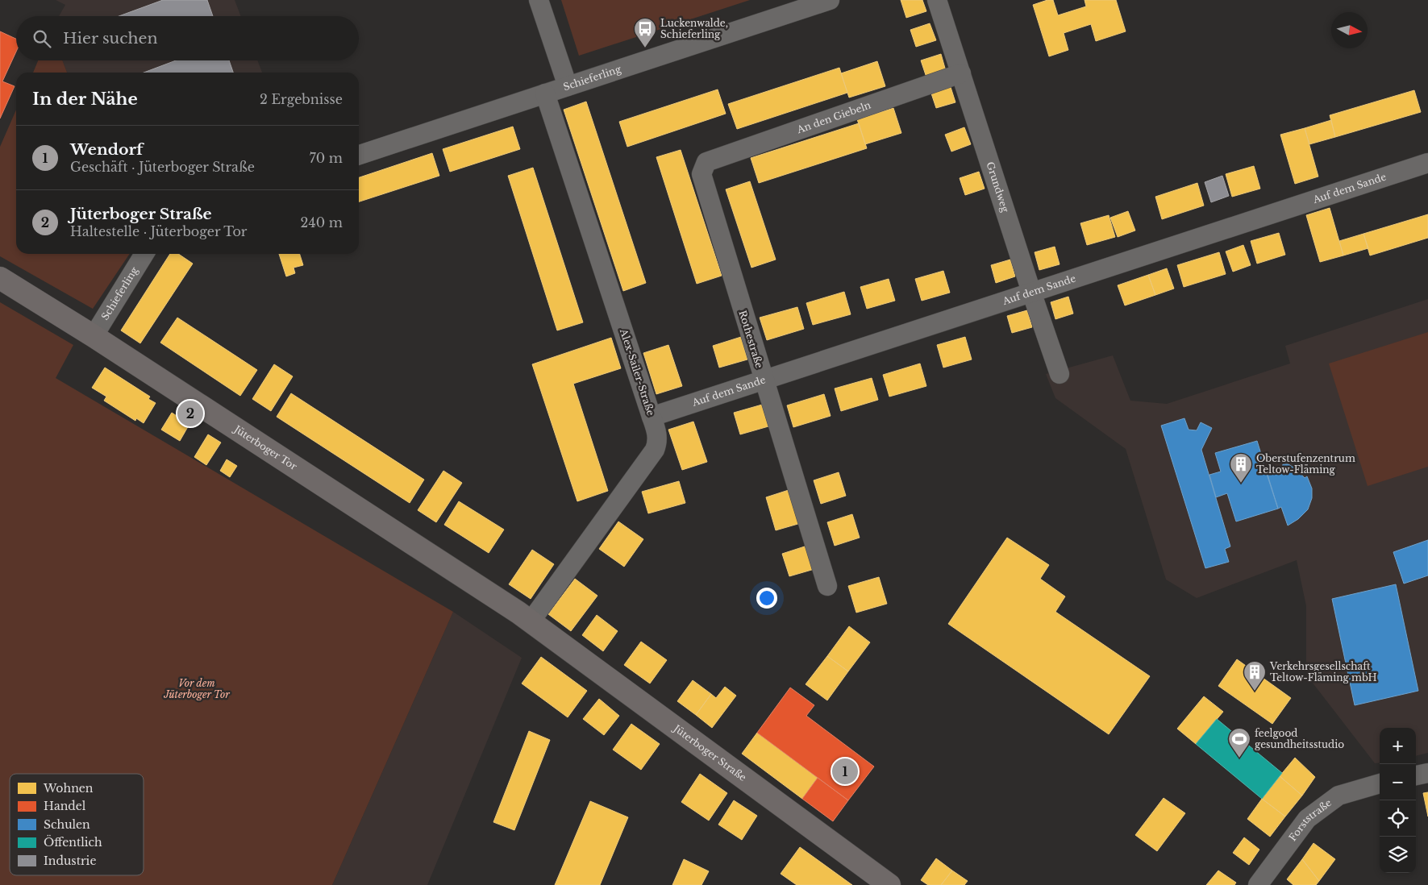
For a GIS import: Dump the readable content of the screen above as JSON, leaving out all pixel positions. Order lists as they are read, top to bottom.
{
  "streets": {
    "main road": ["Jüterboger Tor", "Jüterboger Straße"],
    "street": [
      "Schieferling",
      "An den Giebeln",
      "Grundweg",
      "Auf dem Sande",
      "Rothestraße",
      "Alex-Sailer-Straße",
      "Forststraße"
    ]
  },
  "crossings": [
    ["Schieferling", "Alex-Sailer-Straße"],
    ["Schieferling", "Jüterboger Tor"],
    ["An den Giebeln", "Grundweg"],
    ["An den Giebeln", "Rothestraße"],
    ["Grundweg", "Auf dem Sande"],
    ["Auf dem Sande", "Rothestraße"],
    ["Auf dem Sande", "Alex-Sailer-Straße"],
    ["Alex-Sailer-Straße", "Jüterboger Tor"],
    ["Alex-Sailer-Straße", "Jüterboger Straße"],
    ["Jüterboger Tor", "Jüterboger Straße"]
  ],
  "parks": ["Vor dem Jüterboger Tor"],
  "places": {
    "bus stop": ["Luckenwalde, Schieferling"],
    "building": ["Oberstufenzentrum Teltow-Fläming", "Verkehrsgesellschaft Teltow-Fläming mbH"],
    "sports": ["feelgood gesundheitsstudio"]
  },
  "legend": [
    "Wohnen",
    "Handel",
    "Schulen",
    "Öffentlich",
    "Industrie"
  ],
  "north": "right",
  "page": {
    "search": "Hier suchen",
    "heading": ["In der Nähe", "2 Ergebnisse"],
    "list": [
      {
        "mark": "1",
        "name": "Wendorf",
        "note": "Geschäft · Jüterboger Straße",
        "value": "70 m"
      },
      {
        "mark": "2",
        "name": "Jüterboger Straße",
        "note": "Haltestelle · Jüterboger Tor",
        "value": "240 m"
      }
    ],
    "pins": ["2", "1"],
    "map_buttons": ["+", "−"]
  }
}
